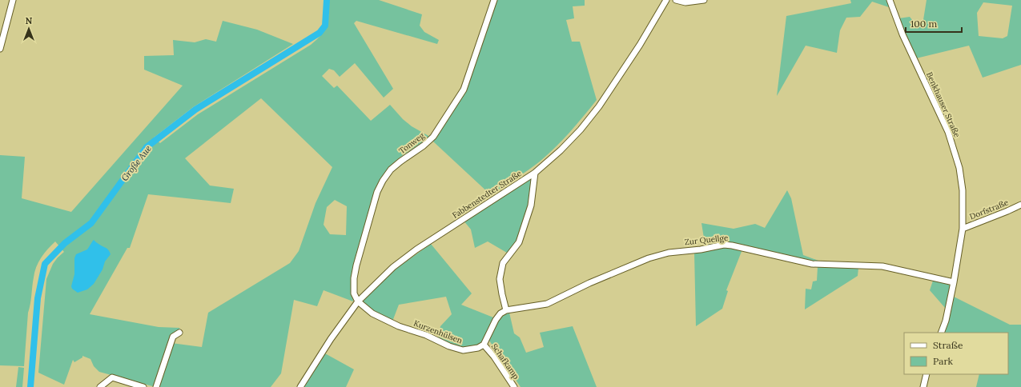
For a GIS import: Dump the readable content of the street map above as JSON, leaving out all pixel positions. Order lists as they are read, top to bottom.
{
  "streets": {
    "street": [
      "Benkhauser Straße",
      "Tonweg",
      "Fabbenstedter Straße",
      "Dorfstraße",
      "Zur Quellge",
      "Kurzenhülsen",
      "Schafkamp"
    ]
  },
  "crossings": [
    ["Benkhauser Straße", "Dorfstraße"],
    ["Benkhauser Straße", "Zur Quellge"],
    ["Tonweg", "Fabbenstedter Straße"],
    ["Tonweg", "Kurzenhülsen"],
    ["Fabbenstedter Straße", "Kurzenhülsen"],
    ["Kurzenhülsen", "Schafkamp"]
  ],
  "water": ["Große Aue"],
  "legend": ["Straße", "Park"],
  "scale_bar": "100 m",
  "north": "top"
}
